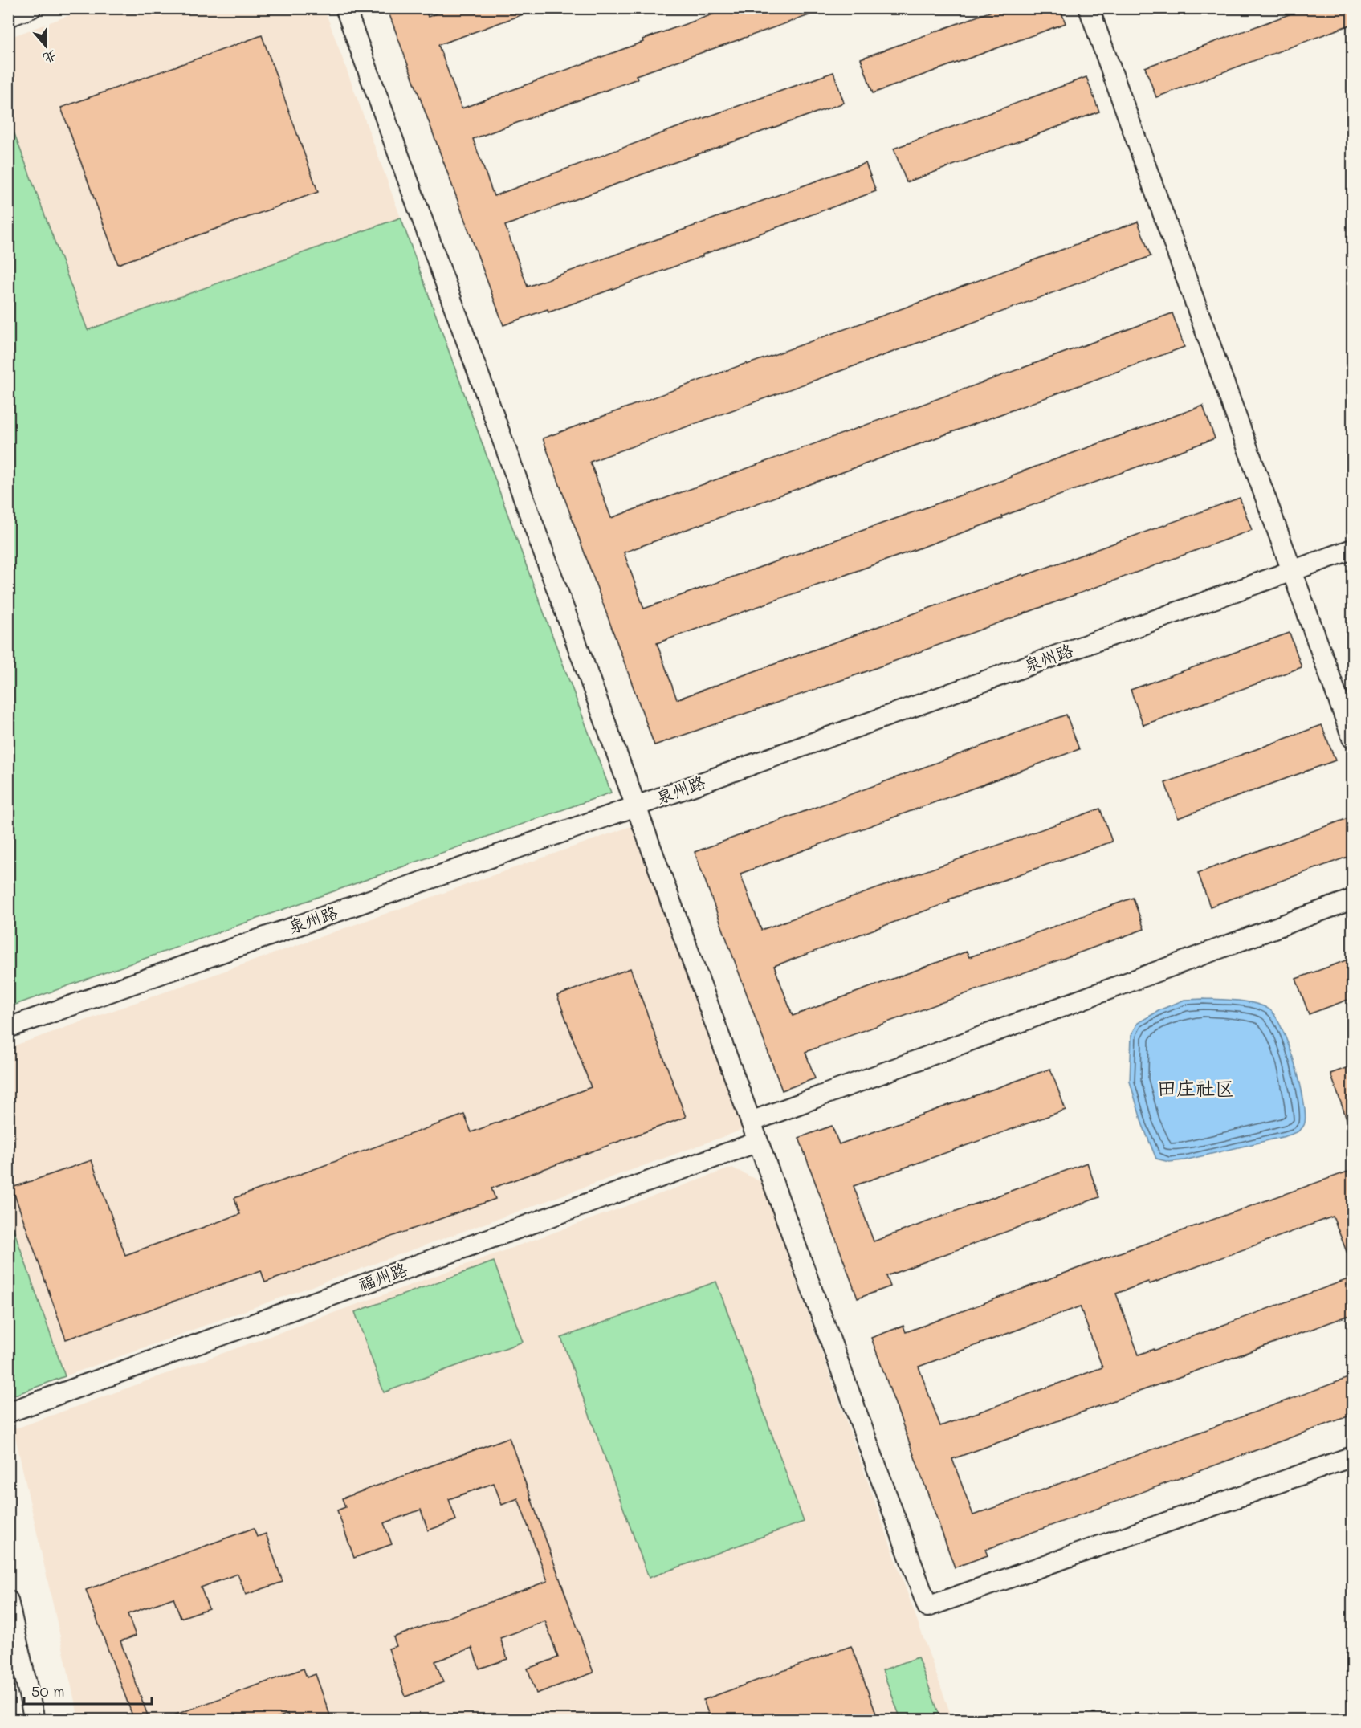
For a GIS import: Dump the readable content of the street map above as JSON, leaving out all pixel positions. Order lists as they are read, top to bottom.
{
  "streets": {
    "street": ["泉州路", "福州路"]
  },
  "districts": ["田庄社区"],
  "scale_bar": "50 m",
  "north": "bottom"
}
